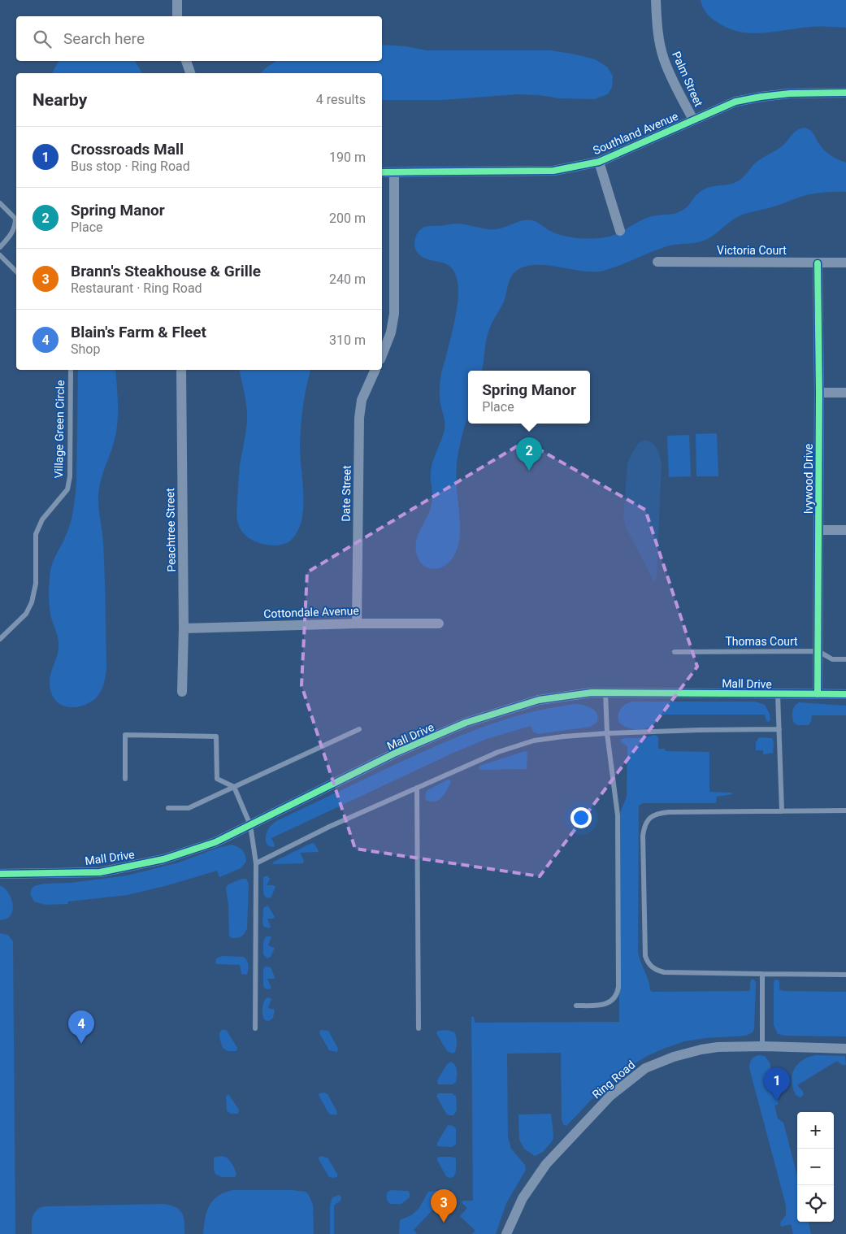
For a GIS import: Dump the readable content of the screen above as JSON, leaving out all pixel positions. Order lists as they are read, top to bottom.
{
  "streets": {
    "street": [
      "Palm Street",
      "Southland Avenue",
      "Victoria Court",
      "Ivywood Drive",
      "Date Street",
      "Peachtree Street",
      "Cottondale Avenue",
      "Mall Drive",
      "Ring Road"
    ],
    "lane": ["Village Green Circle", "Thomas Court"]
  },
  "crossings": [
    ["Palm Street", "Southland Avenue"],
    ["Victoria Court", "Ivywood Drive"],
    ["Ivywood Drive", "Thomas Court"],
    ["Ivywood Drive", "Mall Drive"],
    ["Date Street", "Cottondale Avenue"],
    ["Peachtree Street", "Cottondale Avenue"]
  ],
  "page": {
    "search": "Search here",
    "heading": ["Nearby", "4 results"],
    "list": [
      {
        "mark": "1",
        "name": "Crossroads Mall",
        "note": "Bus stop · Ring Road",
        "value": "190 m"
      },
      {
        "mark": "2",
        "name": "Spring Manor",
        "note": "Place",
        "value": "200 m"
      },
      {
        "mark": "3",
        "name": "Brann's Steakhouse & Grille",
        "note": "Restaurant · Ring Road",
        "value": "240 m"
      },
      {
        "mark": "4",
        "name": "Blain's Farm & Fleet",
        "note": "Shop",
        "value": "310 m"
      }
    ],
    "popup": ["Spring Manor", "Place"],
    "pins": [
      "2",
      "4",
      "1",
      "3"
    ],
    "map_buttons": ["+", "−"]
  }
}
